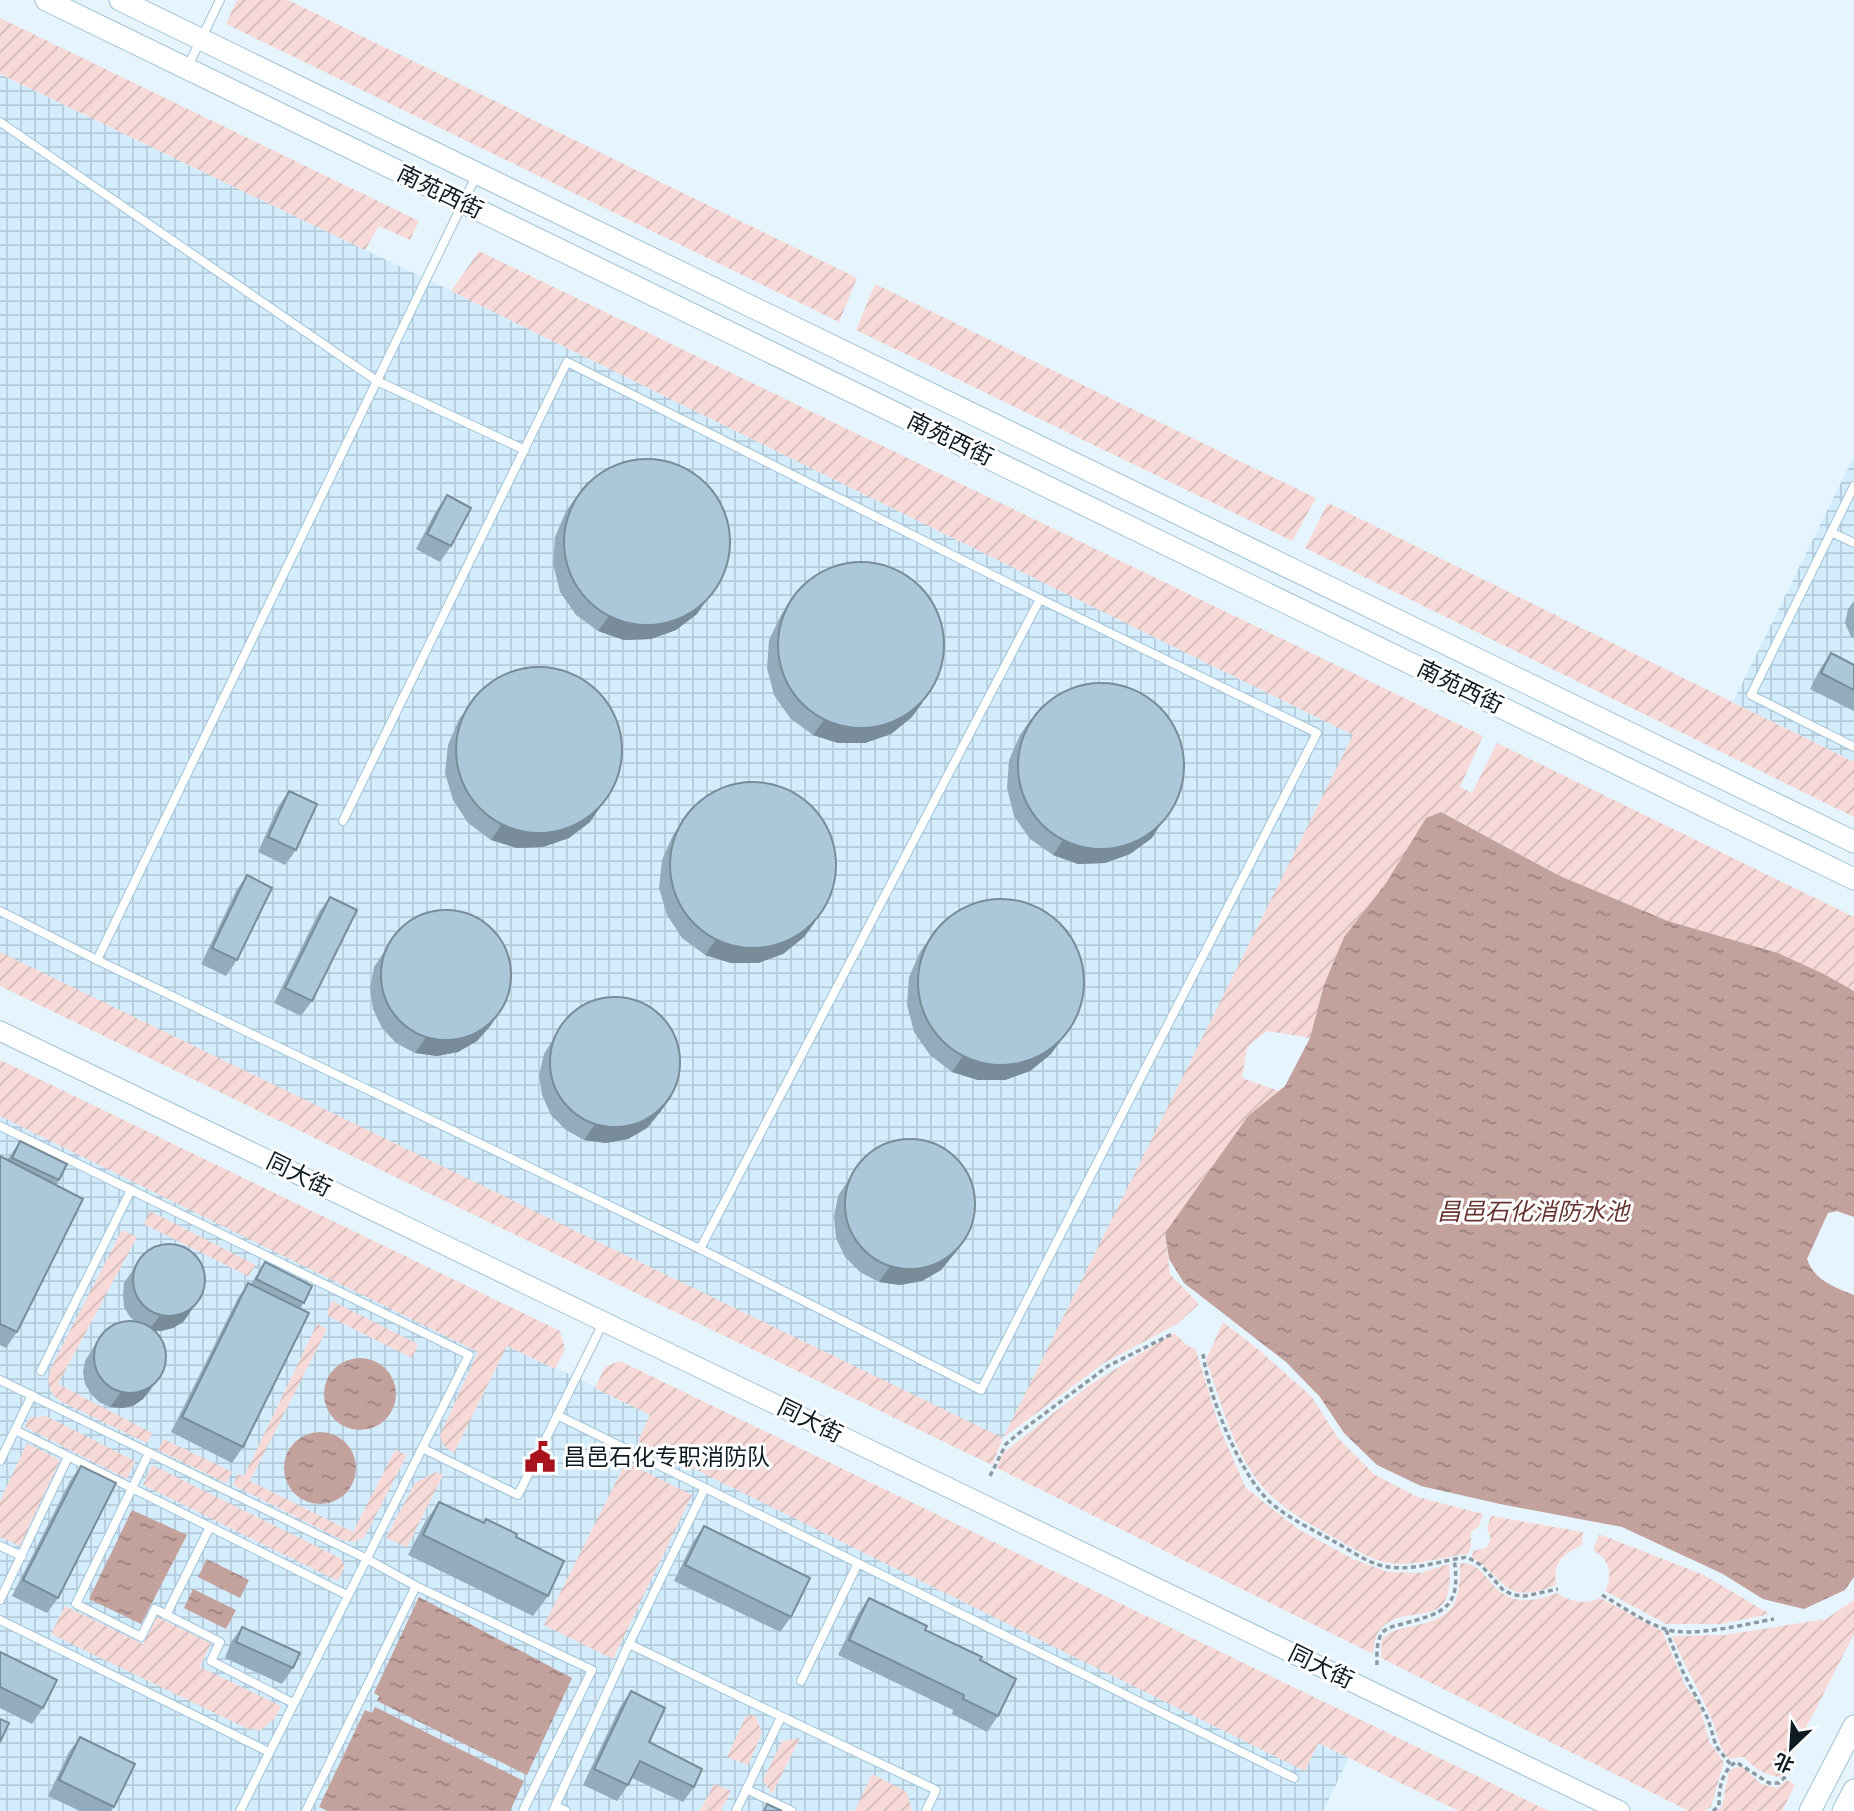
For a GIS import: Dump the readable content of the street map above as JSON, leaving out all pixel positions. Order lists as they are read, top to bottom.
{
  "streets": {
    "main road": ["南苑西街"],
    "street": ["同大街"]
  },
  "water": ["昌邑石化消防水池"],
  "places": {
    "public building": ["昌邑石化专职消防队"]
  },
  "north": "bottom left"
}
